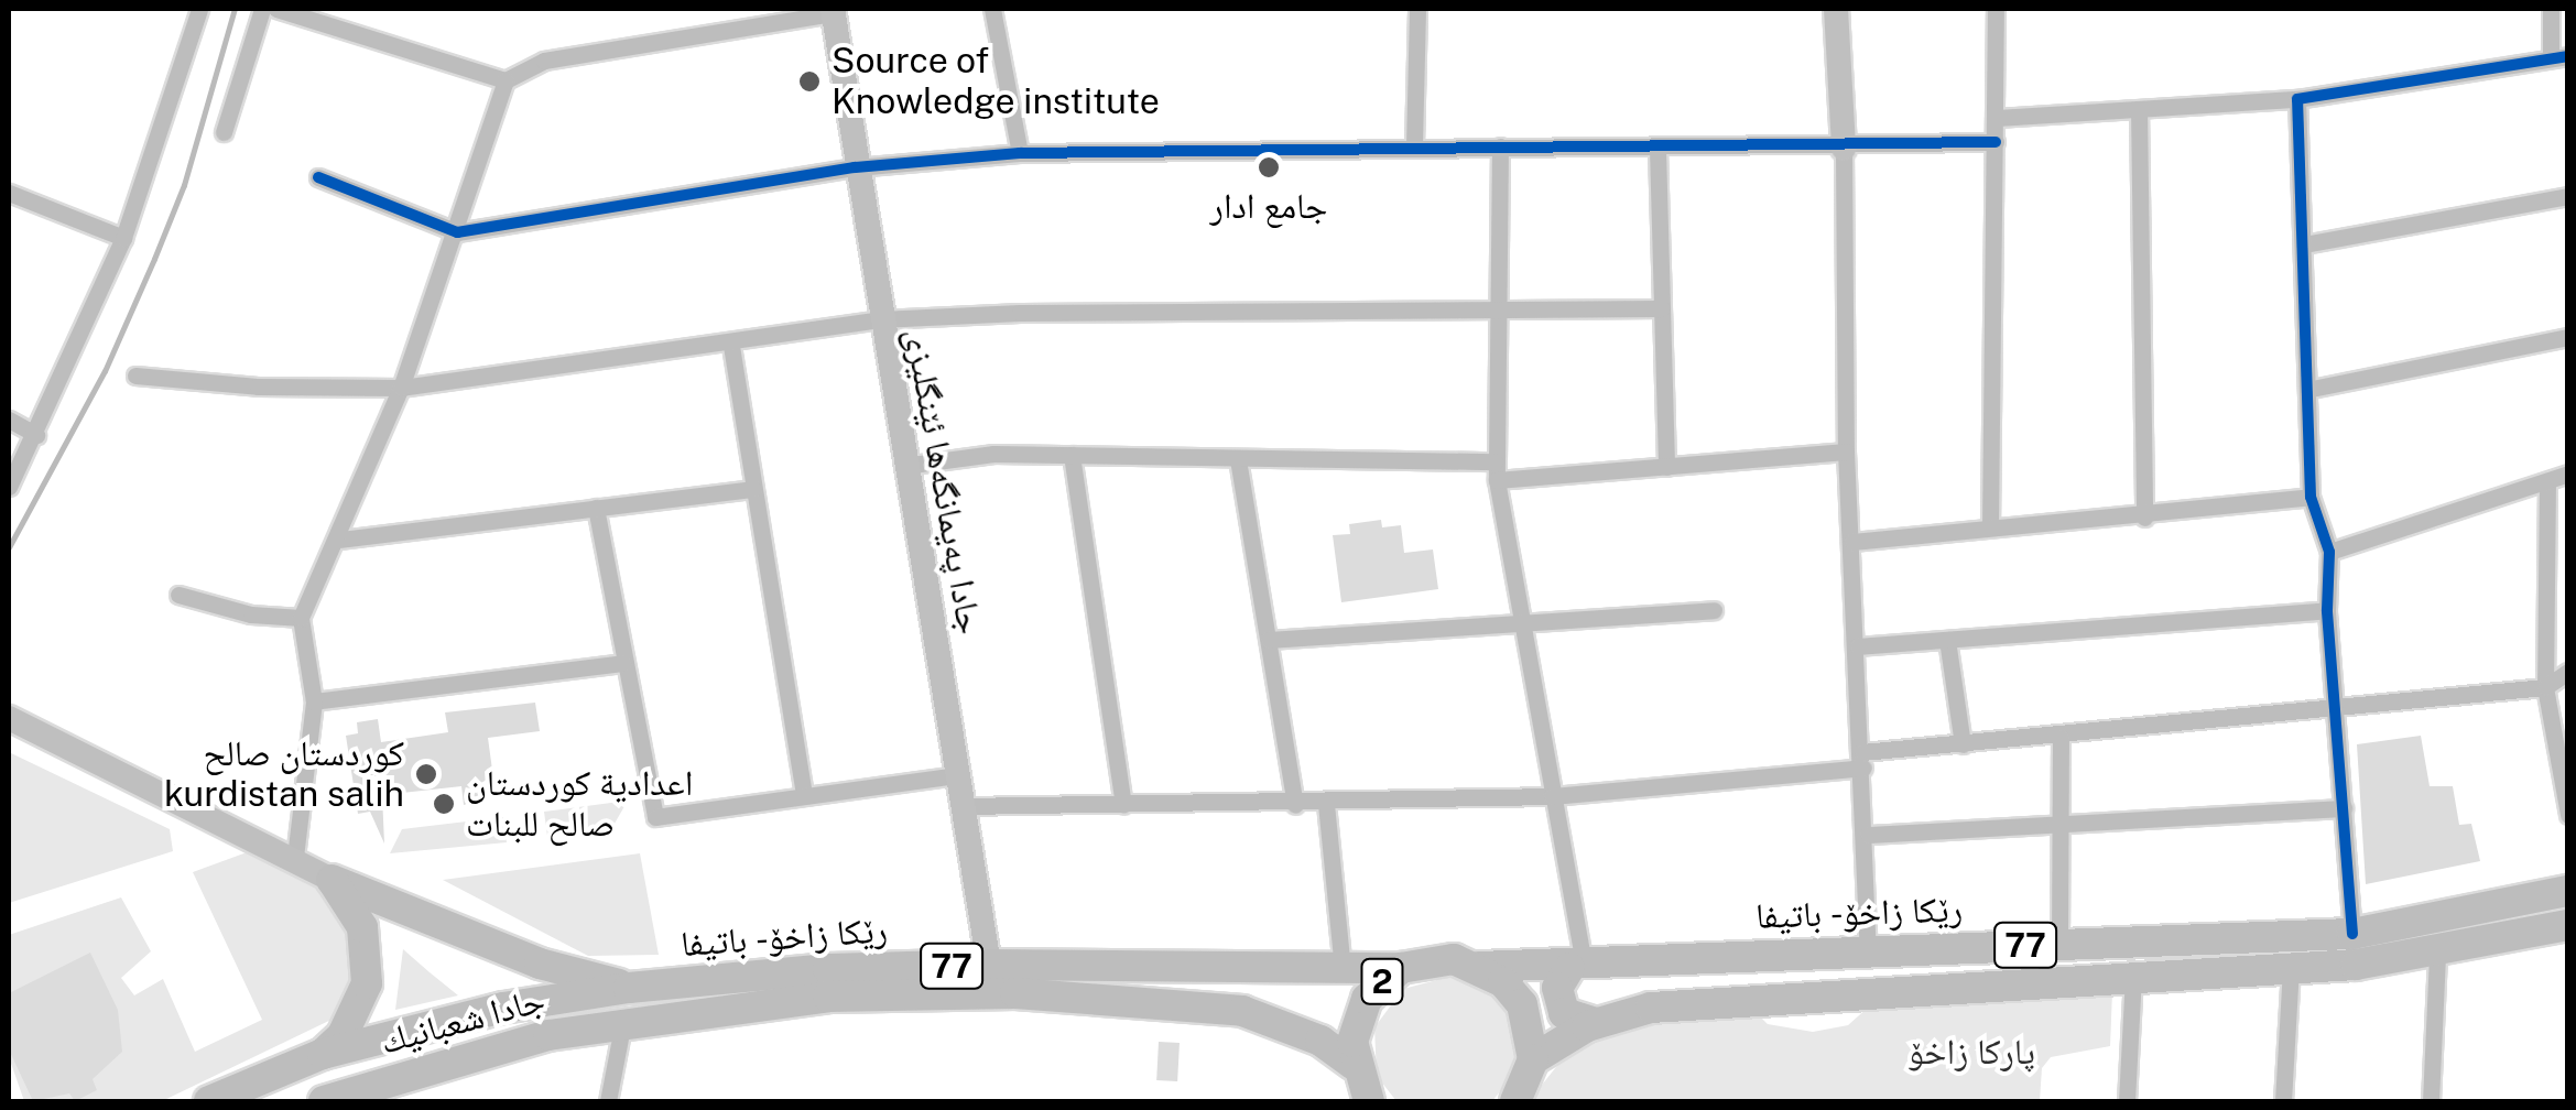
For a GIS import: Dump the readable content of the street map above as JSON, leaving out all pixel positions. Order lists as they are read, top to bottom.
{
  "streets": {
    "highway": [
      "رێکا زاخۆ - باتیفا",
      "77",
      "2",
      "جادا شعبانيك"
    ],
    "street": ["جادا په‌يمانگه‌ها ئێنگليزى"]
  },
  "crossings": [
    ["جادا په‌يمانگه‌ها ئێنگليزى", "رێکا زاخۆ - باتیفا"],
    ["رێکا زاخۆ - باتیفا", "77"],
    ["رێکا زاخۆ - باتیفا", "2"],
    ["رێکا زاخۆ - باتیفا", "جادا شعبانيك"]
  ],
  "parks": ["پارکا زاخۆ"],
  "places": [
    "Source of Knowledge institute",
    "جامع ادار",
    "كوردستان صالح kurdistan salih",
    "اعدادية كوردستان صالح للبنات"
  ]
}
